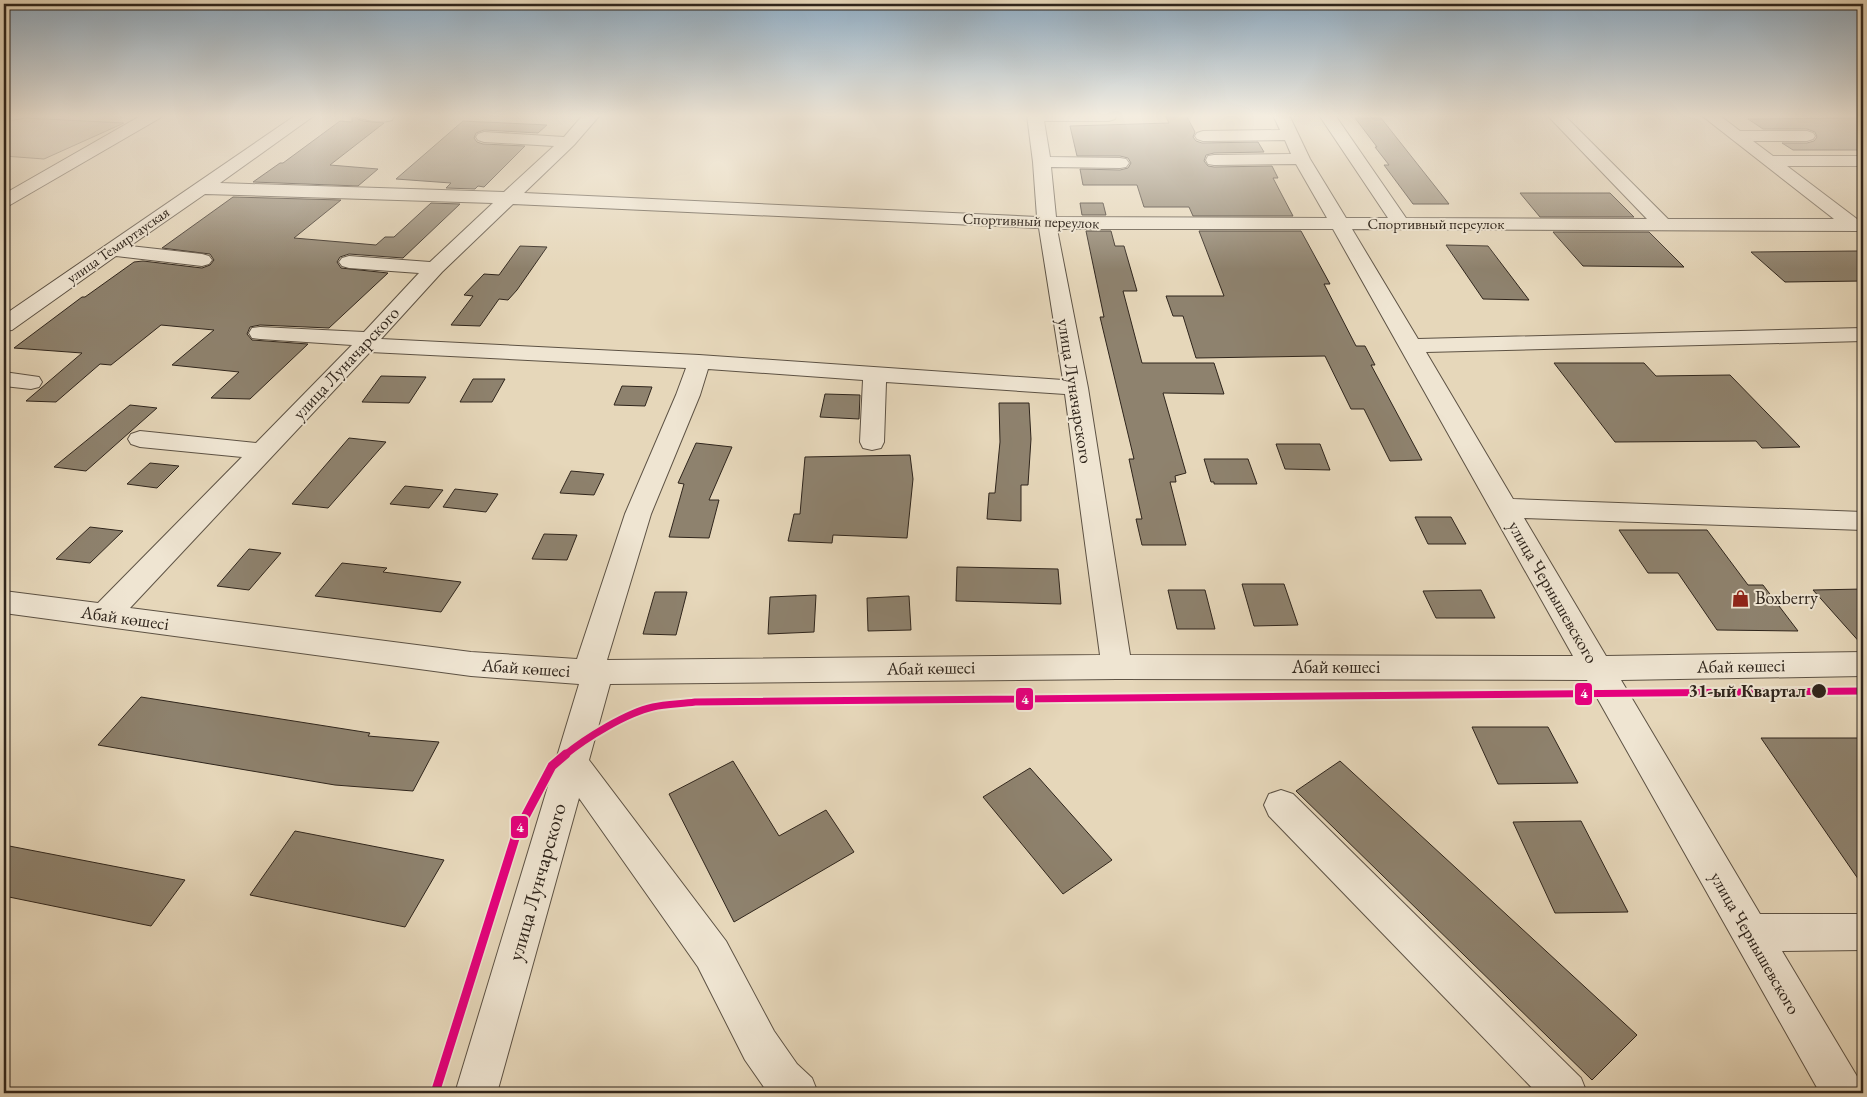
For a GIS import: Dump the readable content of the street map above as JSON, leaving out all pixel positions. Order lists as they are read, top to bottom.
{
  "streets": {
    "street": [
      "Спортивный переулок",
      "улица Темиртауская",
      "улица Луначарского",
      "улица Чернышевского",
      "Абай көшесі",
      "улица Лунчарского"
    ]
  },
  "crossings": [
    ["Спортивный переулок", "улица Темиртауская"],
    ["Спортивный переулок", "улица Луначарского"],
    ["Спортивный переулок", "улица Чернышевского"],
    ["улица Луначарского", "Абай көшесі"],
    ["улица Чернышевского", "Абай көшесі"],
    ["Абай көшесі", "улица Лунчарского"]
  ],
  "places": {
    "shop": ["Boxberry"],
    "other": ["31-ый Квартал"]
  },
  "lines": ["transit line 4"]
}
